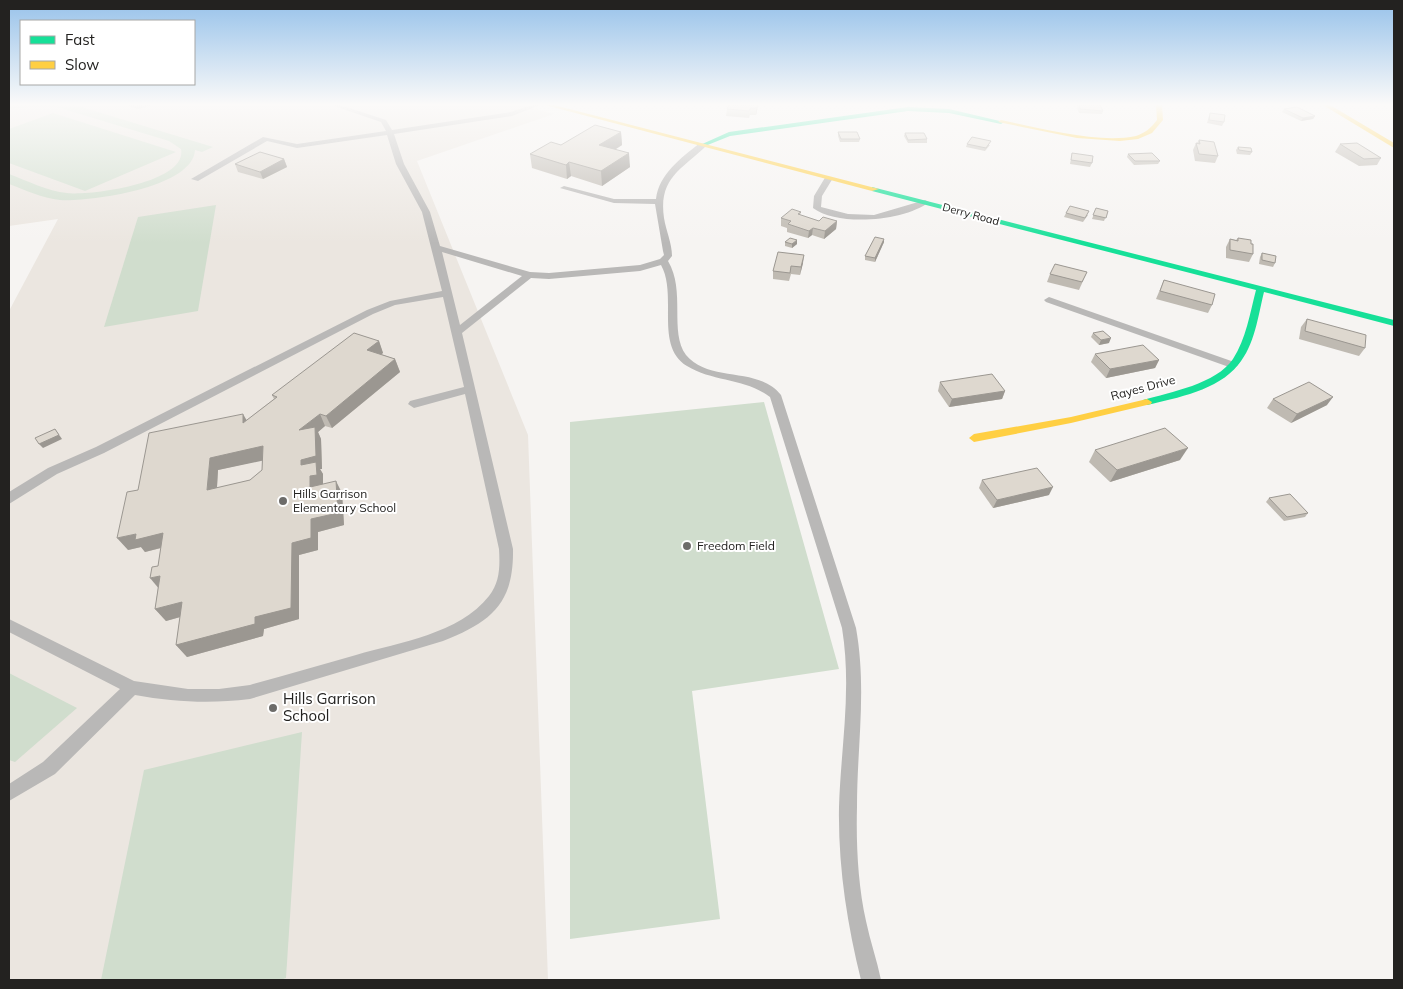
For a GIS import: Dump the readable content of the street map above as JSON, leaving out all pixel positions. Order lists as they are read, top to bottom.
{
  "streets": {
    "street": ["Derry Road", "Rayes Drive"]
  },
  "crossings": [
    ["Derry Road", "Rayes Drive"]
  ],
  "places": ["Hills Garrison Elementary School", "Freedom Field", "Hills Garrison School"],
  "legend": ["Fast", "Slow"]
}
